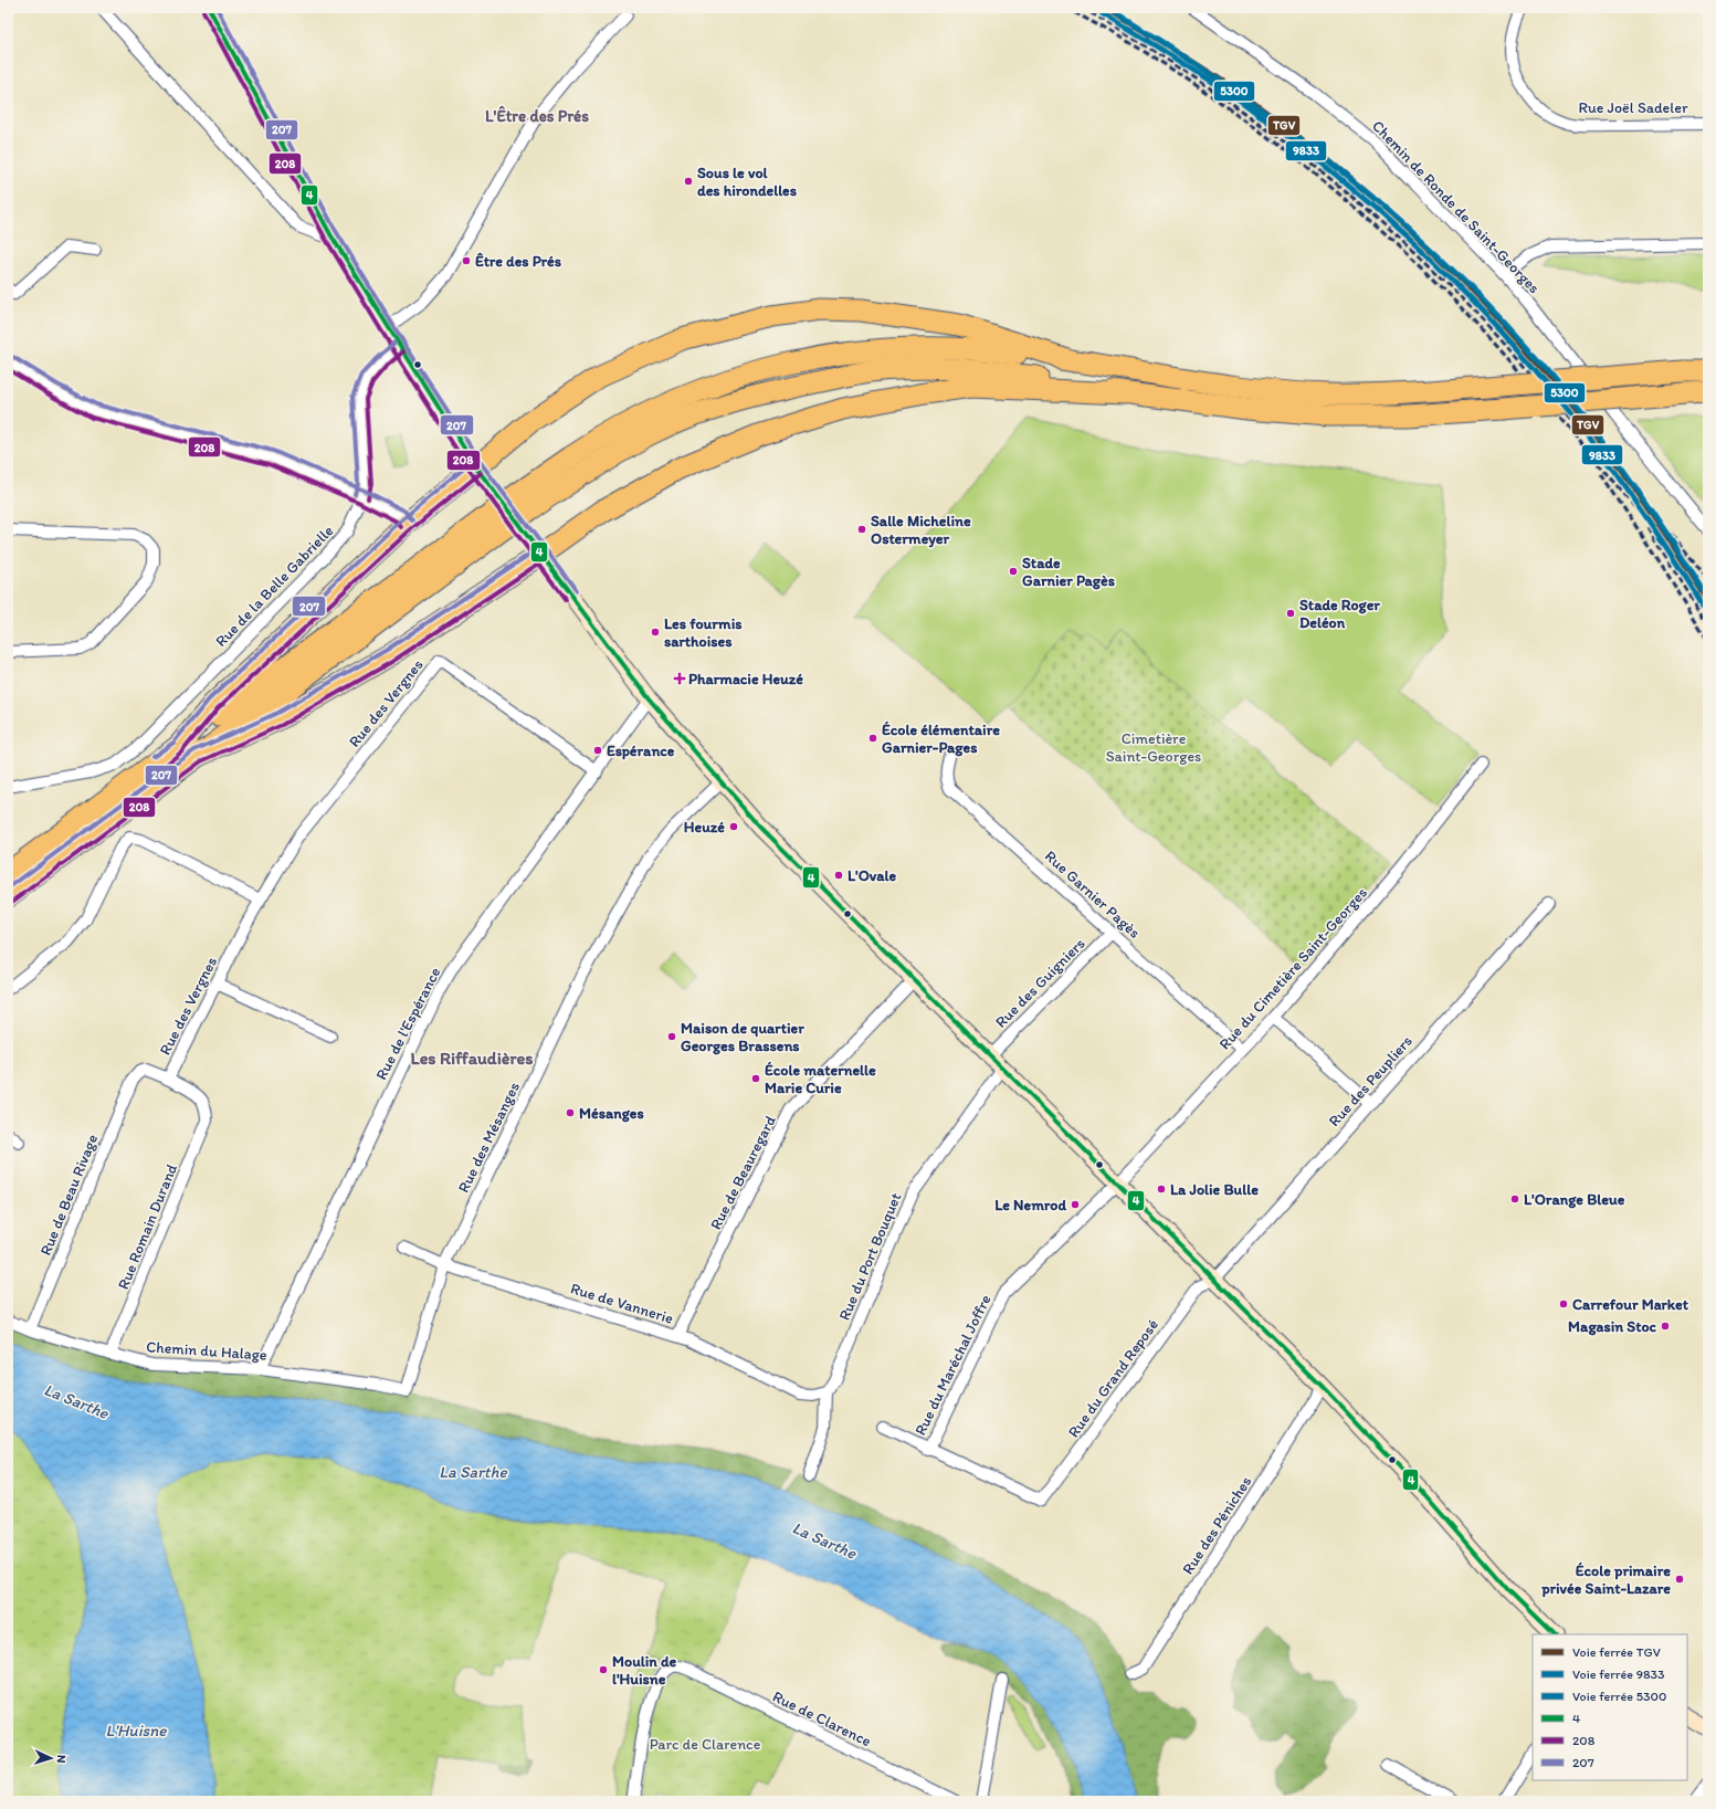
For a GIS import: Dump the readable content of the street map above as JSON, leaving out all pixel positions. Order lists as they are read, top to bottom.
{
  "streets": {
    "street": [
      "Rue Joël Sadeler",
      "Chemin de Ronde de Saint-Georges",
      "Rue de la Belle Gabrielle",
      "Rue des Vergnes",
      "Rue Garnier Pagès",
      "Rue du Cimetière Saint-Georges",
      "Rue des Guigniers",
      "Rue de l'Espérance",
      "Rue des Peupliers",
      "Rue des Mésanges",
      "Rue de Beauregard",
      "Rue de Beau Rivage",
      "Rue Romain Durand",
      "Rue du Port Bouquet",
      "Rue de Vannerie",
      "Chemin du Halage",
      "Rue du Maréchal Joffre",
      "Rue du Grand Reposé",
      "Rue des Péniches",
      "Rue de Clarence"
    ]
  },
  "crossings": [
    ["Rue des Vergnes", "Rue de l'Espérance"],
    ["Rue des Vergnes", "Rue de Beau Rivage"],
    ["Rue des Vergnes", "Rue Romain Durand"],
    ["Rue Garnier Pagès", "Rue du Cimetière Saint-Georges"],
    ["Rue Garnier Pagès", "Rue des Guigniers"],
    ["Rue du Cimetière Saint-Georges", "Rue du Maréchal Joffre"],
    ["Rue de l'Espérance", "Chemin du Halage"],
    ["Rue des Peupliers", "Rue du Grand Reposé"],
    ["Rue des Mésanges", "Rue de Vannerie"],
    ["Rue des Mésanges", "Chemin du Halage"],
    ["Rue de Beauregard", "Rue de Vannerie"],
    ["Rue de Beau Rivage", "Rue Romain Durand"],
    ["Rue de Beau Rivage", "Chemin du Halage"],
    ["Rue Romain Durand", "Chemin du Halage"],
    ["Rue du Port Bouquet", "Rue de Vannerie"],
    ["Rue du Maréchal Joffre", "Rue du Grand Reposé"]
  ],
  "districts": ["L'Être des Prés", "Les Riffaudières"],
  "water": ["La Sarthe", "L'Huisne"],
  "parks": ["Cimetière Saint-Georges", "Parc de Clarence"],
  "places": {
    "other": [
      "Sous le vol des hirondelles",
      "Être des Prés",
      "Salle Micheline Ostermeyer",
      "Stade Garnier Pagès",
      "Stade Roger Deléon",
      "Les fourmis sarthoises",
      "École élémentaire Garnier-Pages",
      "Espérance",
      "Heuzé",
      "L'Ovale",
      "Maison de quartier Georges Brassens",
      "École maternelle Marie Curie",
      "Mésanges",
      "La Jolie Bulle",
      "L'Orange Bleue",
      "Le Nemrod",
      "Carrefour Market",
      "Magasin Stoc",
      "École primaire privée Saint-Lazare",
      "Moulin de l'Huisne"
    ],
    "health": ["Pharmacie Heuzé"]
  },
  "lines": [
    "rail line TGV",
    "transit line 4",
    "transit line 207",
    "transit line 208",
    "rail line 9833",
    "rail line 5300"
  ],
  "legend": [
    "Voie ferrée TGV",
    "Voie ferrée 9833",
    "Voie ferrée 5300",
    "4",
    "208",
    "207"
  ],
  "north": "right"
}
